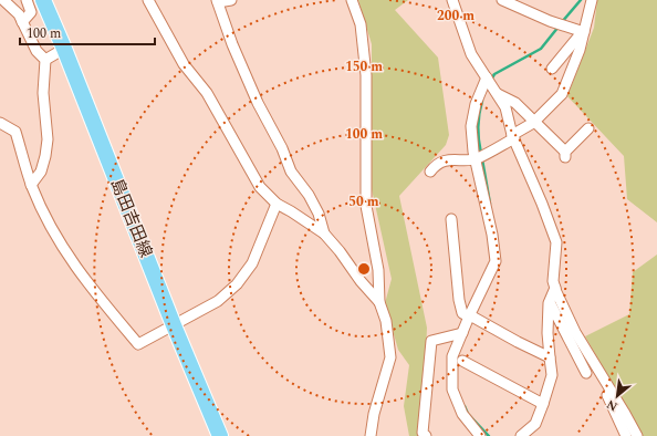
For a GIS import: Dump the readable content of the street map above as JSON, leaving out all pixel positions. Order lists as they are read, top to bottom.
{
  "streets": {
    "main road": ["島田吉田線"]
  },
  "scale_bar": "100 m",
  "north": "bottom left",
  "rings": [
    "200 m",
    "150 m",
    "100 m",
    "50 m"
  ]
}
